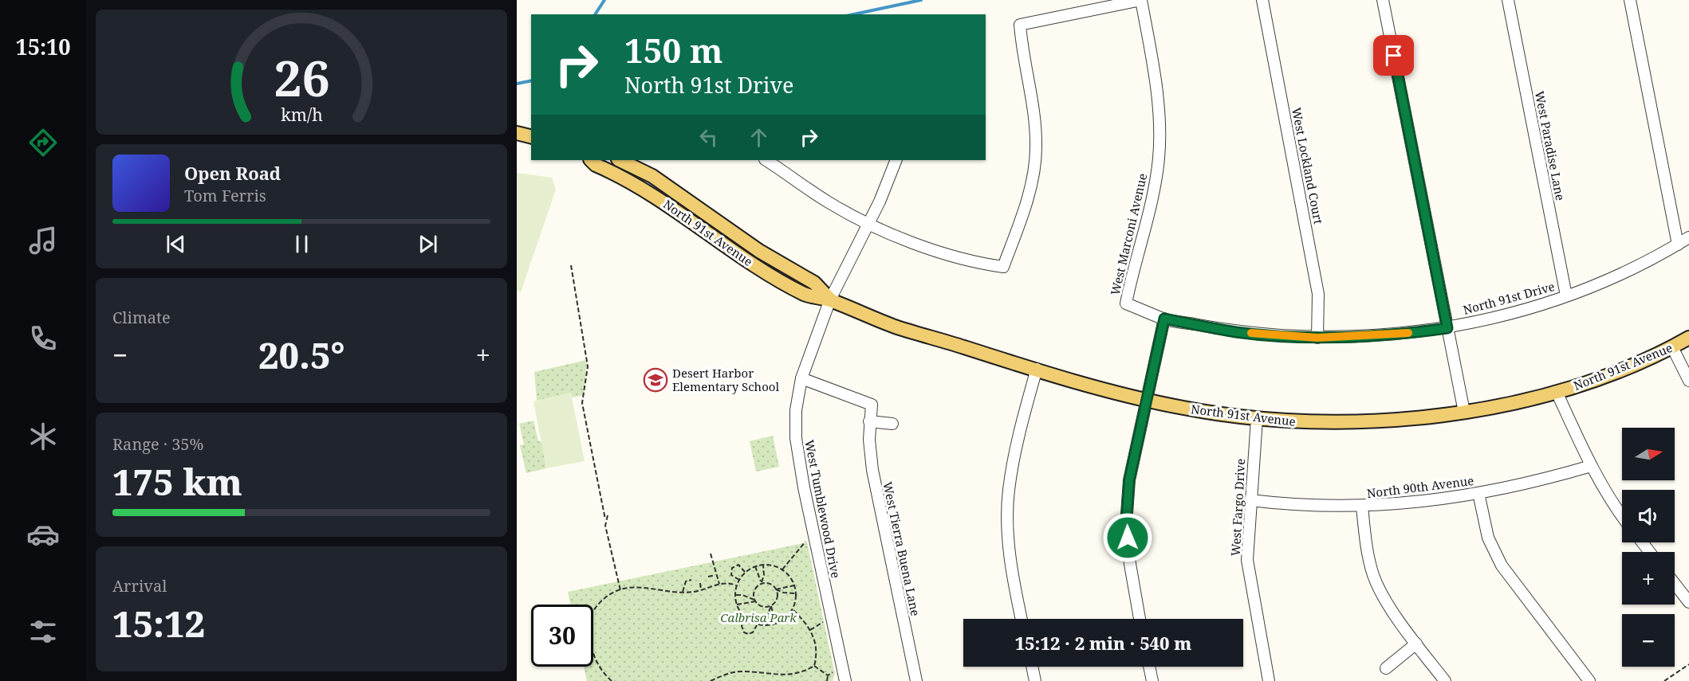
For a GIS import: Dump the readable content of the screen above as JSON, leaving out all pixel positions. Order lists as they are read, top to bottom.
{
  "streets": {
    "main road": ["North 91st Avenue"],
    "street": [
      "West Paradise Lane",
      "West Lockland Court",
      "West Marconi Avenue",
      "North 91st Drive",
      "North 90th Avenue",
      "West Fargo Drive",
      "West Tumblewood Drive",
      "West Tierra Buena Lane"
    ]
  },
  "crossings": [
    ["West Paradise Lane", "North 91st Drive"],
    ["West Lockland Court", "North 91st Drive"],
    ["North 91st Avenue", "West Fargo Drive"],
    ["North 91st Avenue", "West Tumblewood Drive"],
    ["West Marconi Avenue", "North 91st Drive"],
    ["North 90th Avenue", "West Fargo Drive"],
    ["West Tumblewood Drive", "West Tierra Buena Lane"]
  ],
  "parks": ["Calbrisa Park"],
  "places": {
    "school or university": ["Desert Harbor Elementary School"]
  },
  "north": "right",
  "page": {
    "tabs": "15:10",
    "turn": ["150 m", "North 91st Drive"],
    "song": ["Open Road", "Tom Ferris"],
    "tile": [
      "Climate",
      ["Range · 35%", "175 km"],
      ["Arrival", "15:12"]
    ],
    "heat": ["−", "20.5°", "+"],
    "map_buttons": ["+", "−"],
    "limit": "30",
    "trip": "15:12 · 2 min · 540 m",
    "gauge": ["26", "km/h"]
  }
}
